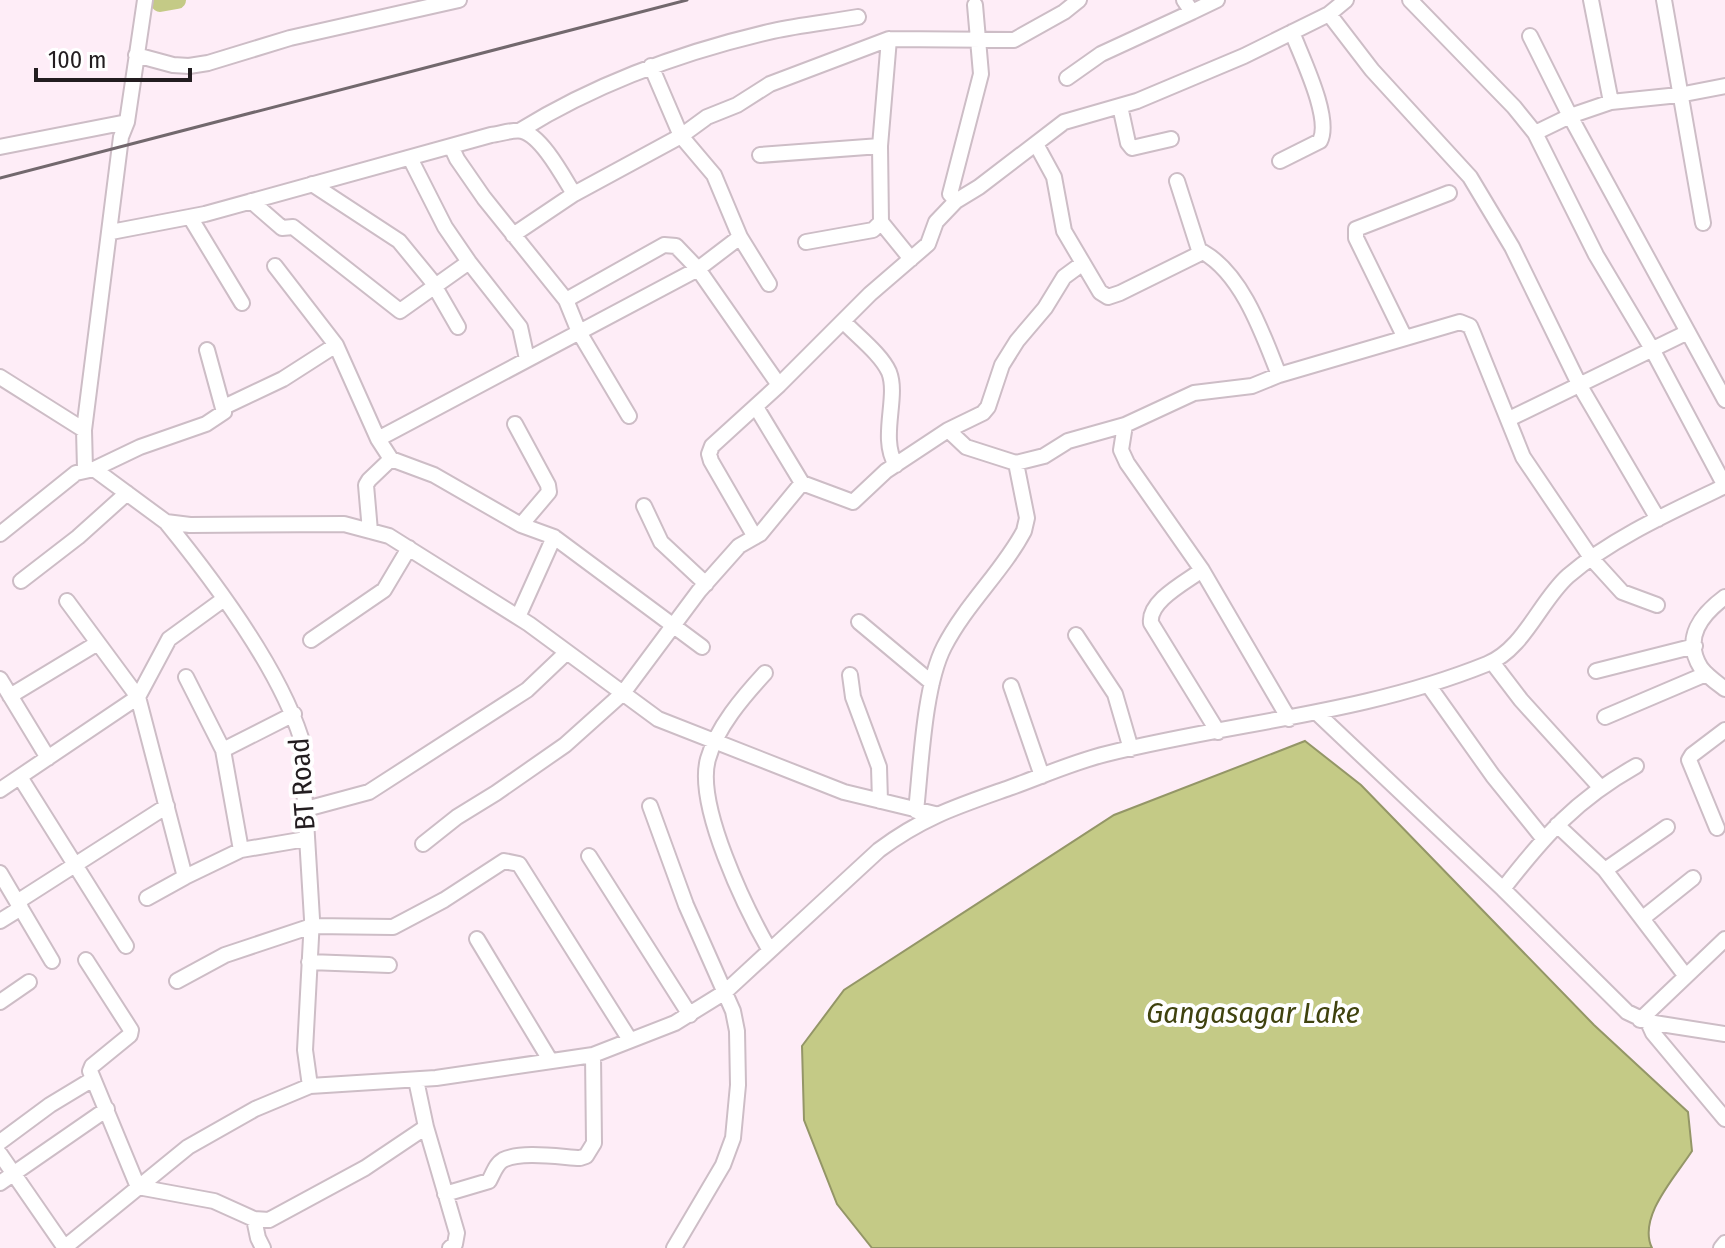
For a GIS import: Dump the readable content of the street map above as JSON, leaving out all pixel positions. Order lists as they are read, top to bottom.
{
  "streets": {
    "street": ["BT Road"]
  },
  "water": ["Gangasagar Lake"],
  "scale_bar": "100 m"
}
